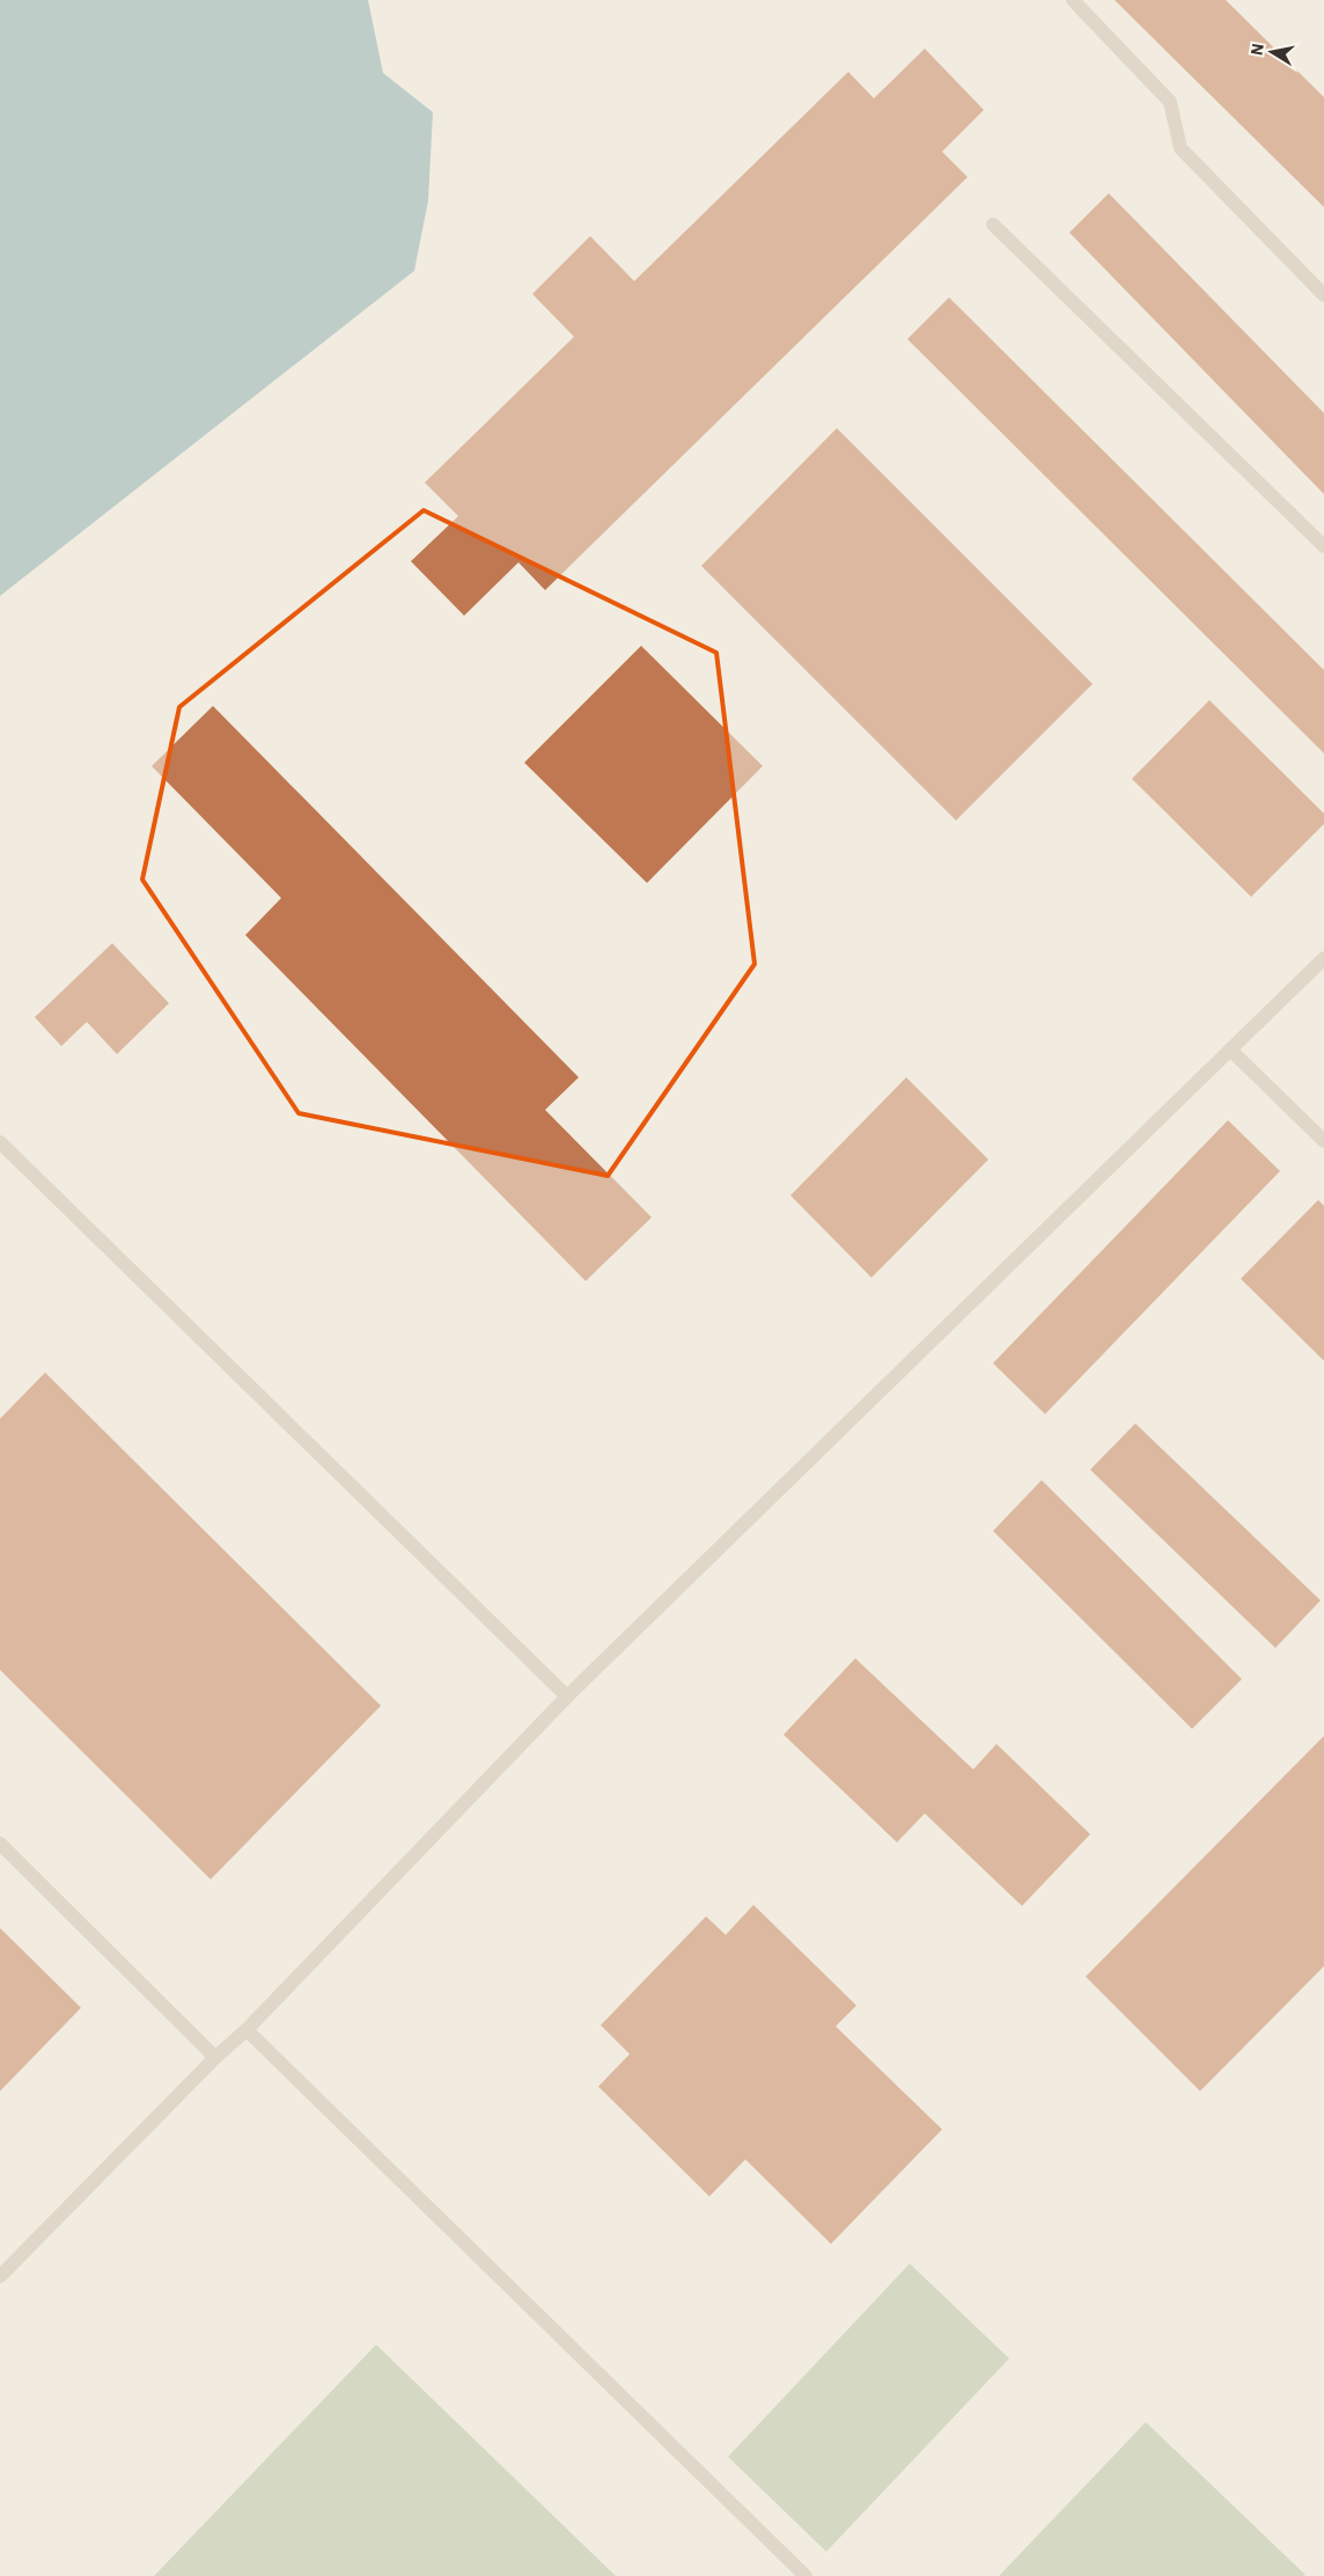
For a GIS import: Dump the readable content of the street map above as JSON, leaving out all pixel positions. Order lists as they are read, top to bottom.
{
  "north": "left"
}
